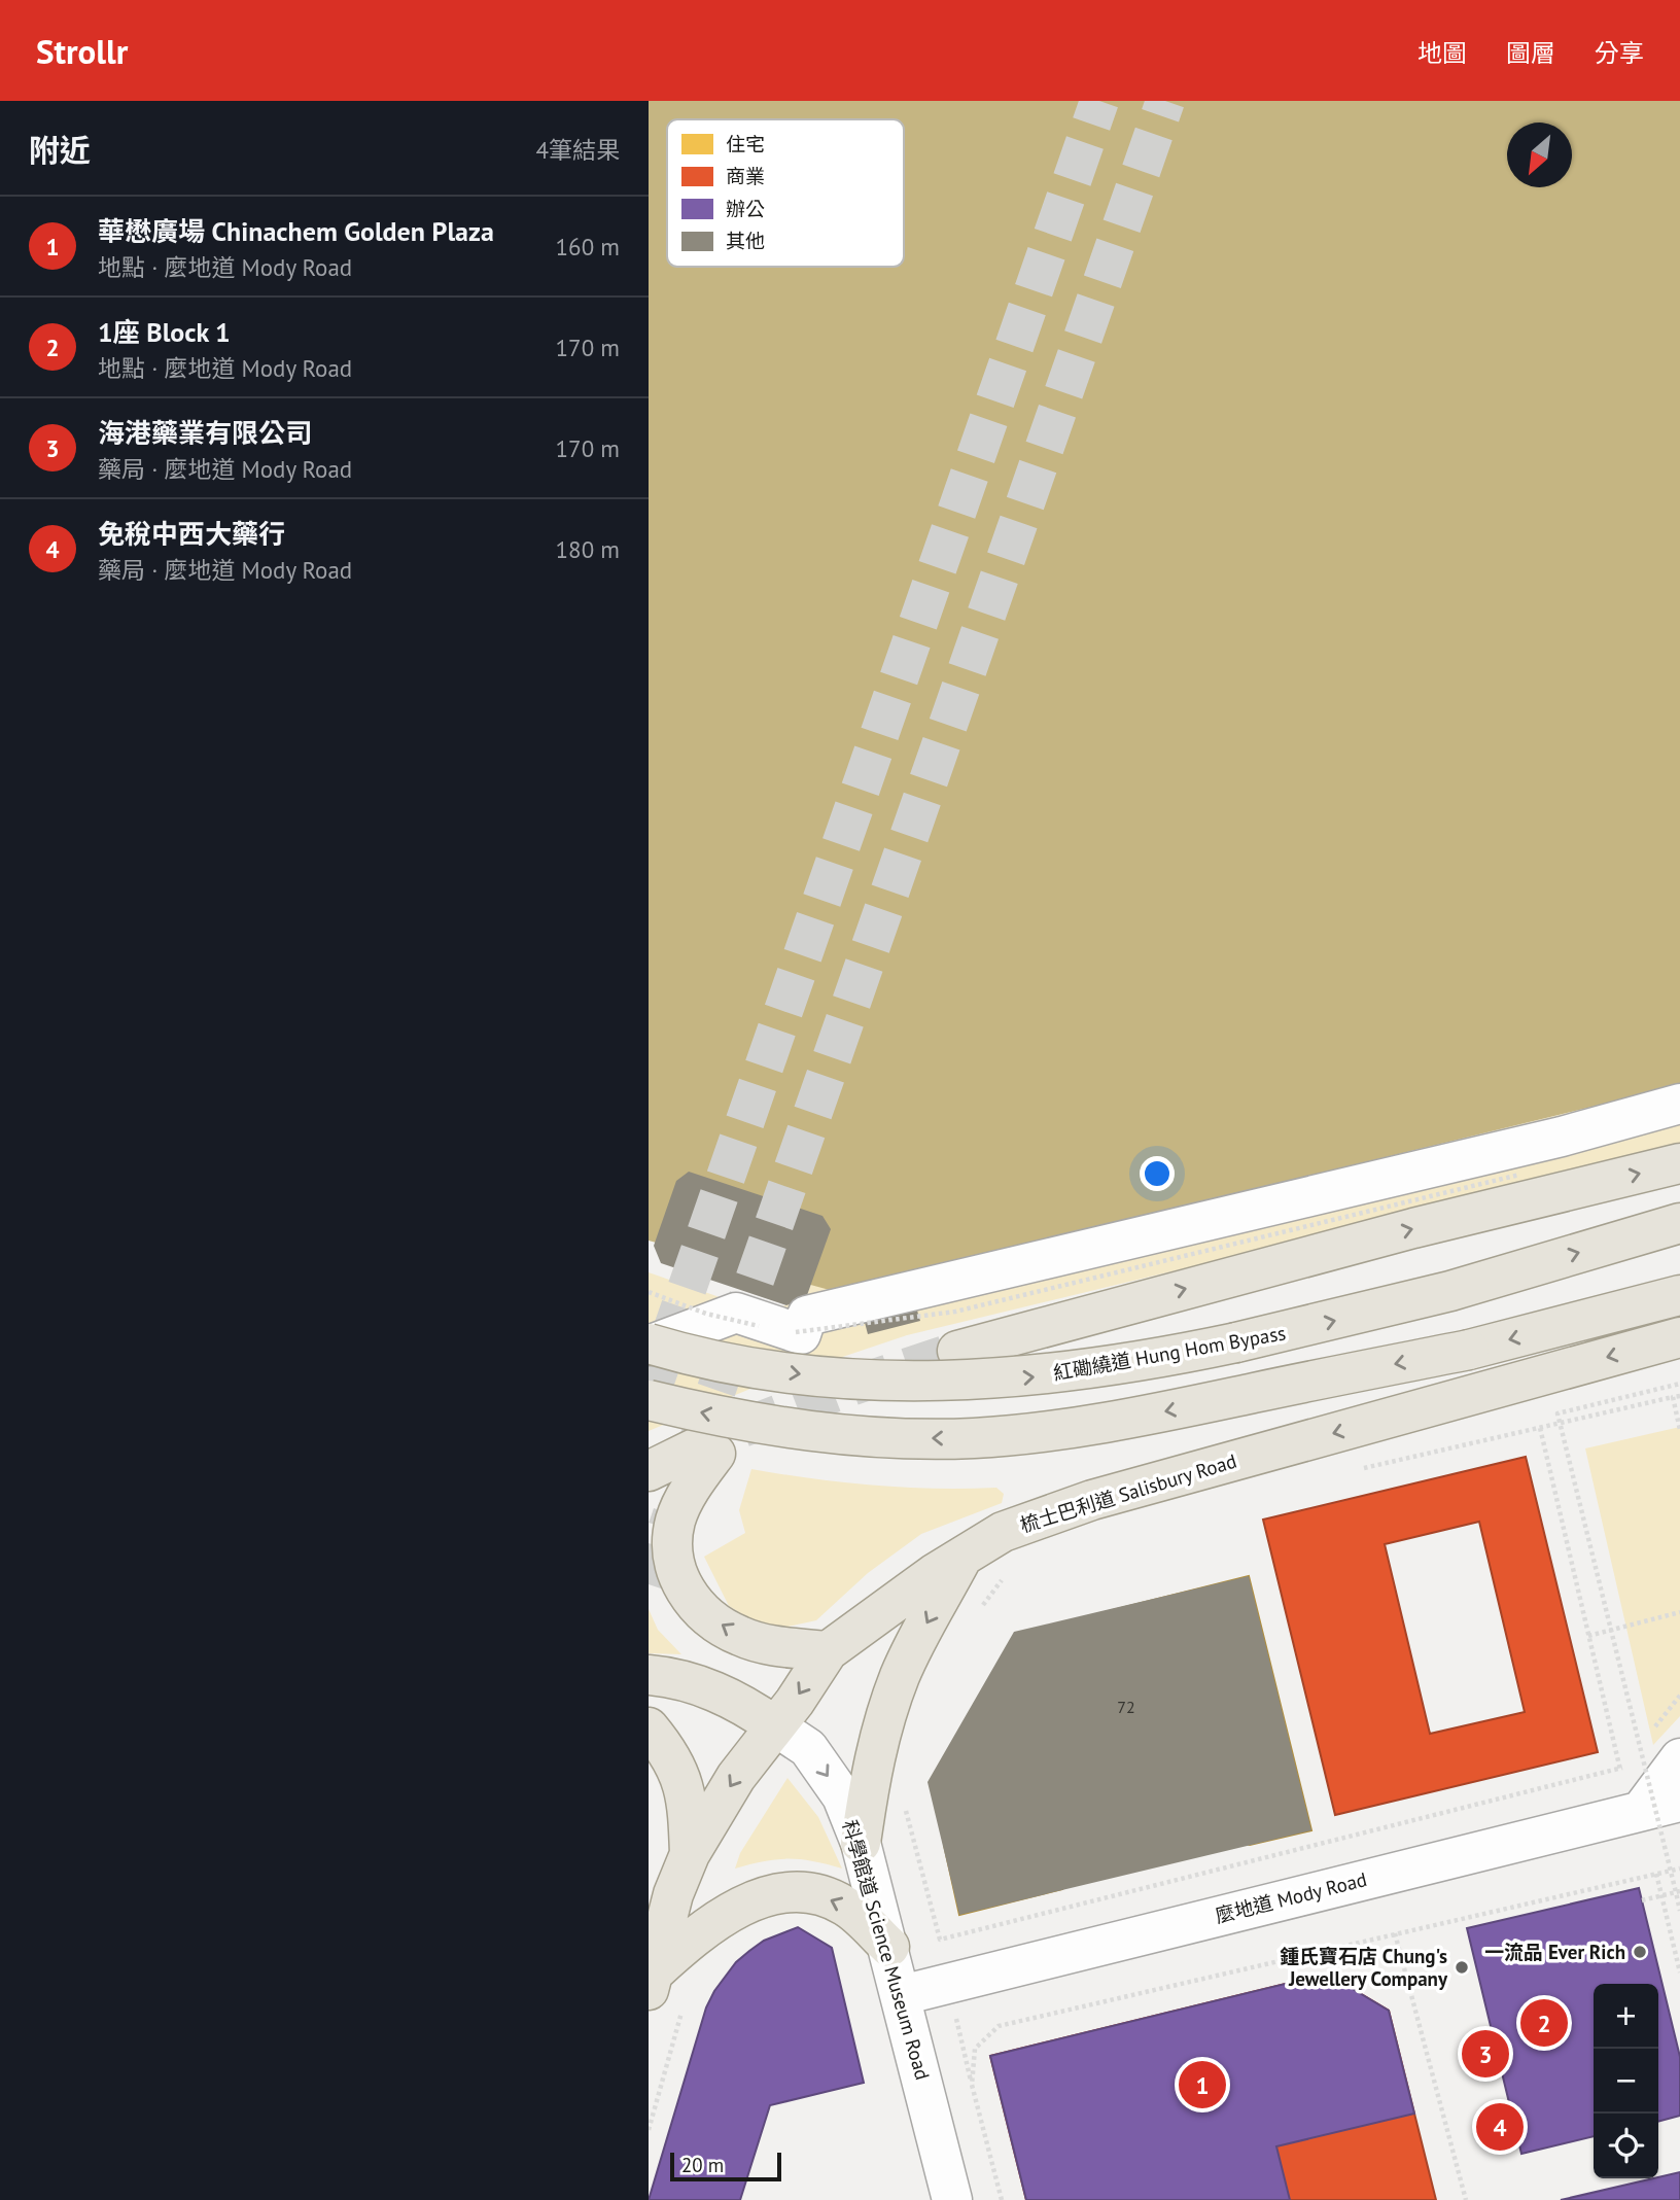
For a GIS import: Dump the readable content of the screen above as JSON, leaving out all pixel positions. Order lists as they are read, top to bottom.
{
  "streets": {
    "main road": ["紅磡繞道 Hung Hom Bypass", "梳士巴利道 Salisbury Road"],
    "street": ["麼地道 Mody Road", "科學館道 Science Museum Road"]
  },
  "crossings": [
    ["梳士巴利道 Salisbury Road", "科學館道 Science Museum Road"],
    ["麼地道 Mody Road", "科學館道 Science Museum Road"]
  ],
  "places": ["一流品 Ever Rich", "鍾氏寶石店 Chung's Jewellery Company"],
  "house_numbers": ["72"],
  "legend": [
    "住宅",
    "商業",
    "辦公",
    "其他"
  ],
  "scale_bar": "20 m",
  "north": "bottom left",
  "page": {
    "header": "Strollr",
    "nav": ["地圖", "圖層", "分享"],
    "heading": ["附近", "4筆結果"],
    "list": [
      {
        "mark": "1",
        "name": "華懋廣場 Chinachem Golden Plaza",
        "note": "地點 · 麼地道 Mody Road",
        "value": "160 m"
      },
      {
        "mark": "2",
        "name": "1座 Block 1",
        "note": "地點 · 麼地道 Mody Road",
        "value": "170 m"
      },
      {
        "mark": "3",
        "name": "海港藥業有限公司",
        "note": "藥局 · 麼地道 Mody Road",
        "value": "170 m"
      },
      {
        "mark": "4",
        "name": "免稅中西大藥行",
        "note": "藥局 · 麼地道 Mody Road",
        "value": "180 m"
      }
    ],
    "map_buttons": ["+", "−"],
    "pins": [
      "2",
      "3",
      "1",
      "4"
    ],
    "scale": "20 m"
  }
}
